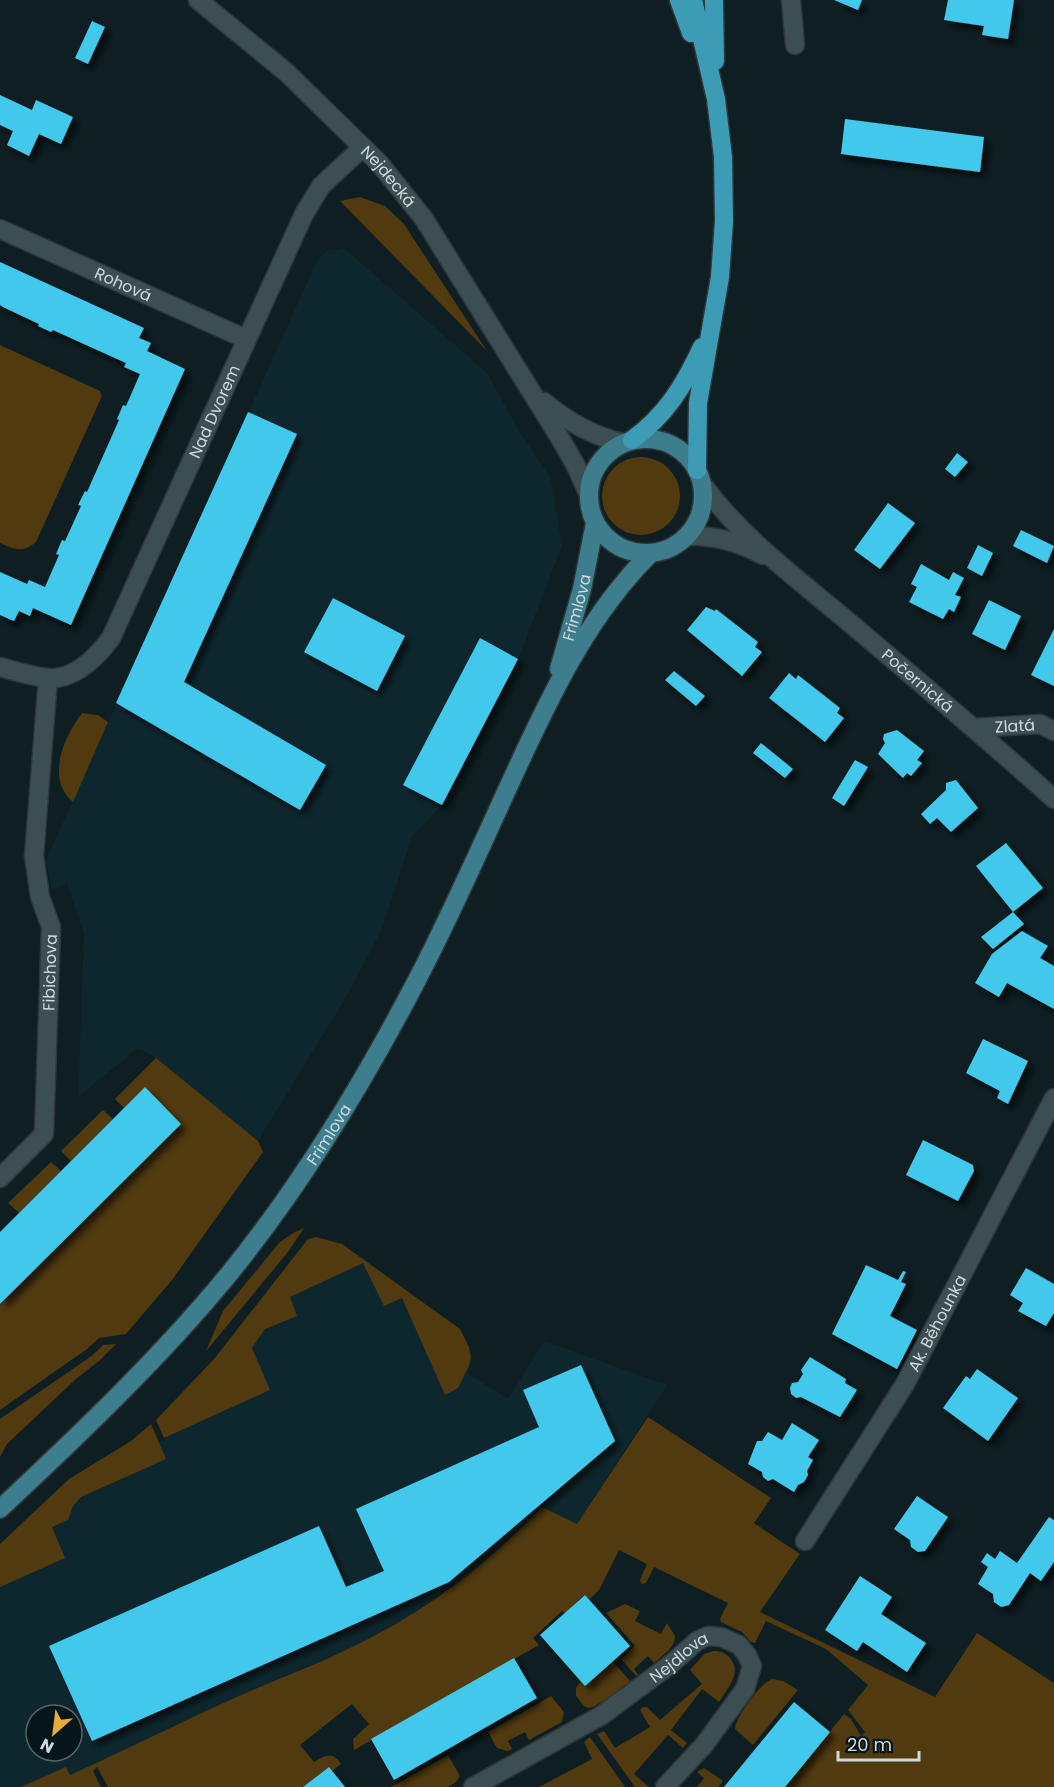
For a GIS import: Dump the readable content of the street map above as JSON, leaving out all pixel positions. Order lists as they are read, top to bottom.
{
  "streets": {
    "main road": ["Frimlova"],
    "street": [
      "Nejdecká",
      "Rohová",
      "Nad Dvorem",
      "Počernická",
      "Zlatá",
      "Fibichova",
      "Ak. Běhounka",
      "Nejdlova"
    ]
  },
  "crossings": [
    ["Nejdecká", "Nad Dvorem"],
    ["Nejdecká", "Frimlova"],
    ["Nejdecká", "Počernická"],
    ["Rohová", "Nad Dvorem"],
    ["Nad Dvorem", "Fibichova"],
    ["Frimlova", "Počernická"],
    ["Počernická", "Zlatá"]
  ],
  "scale_bar": "20 m",
  "north": "bottom left"
}
